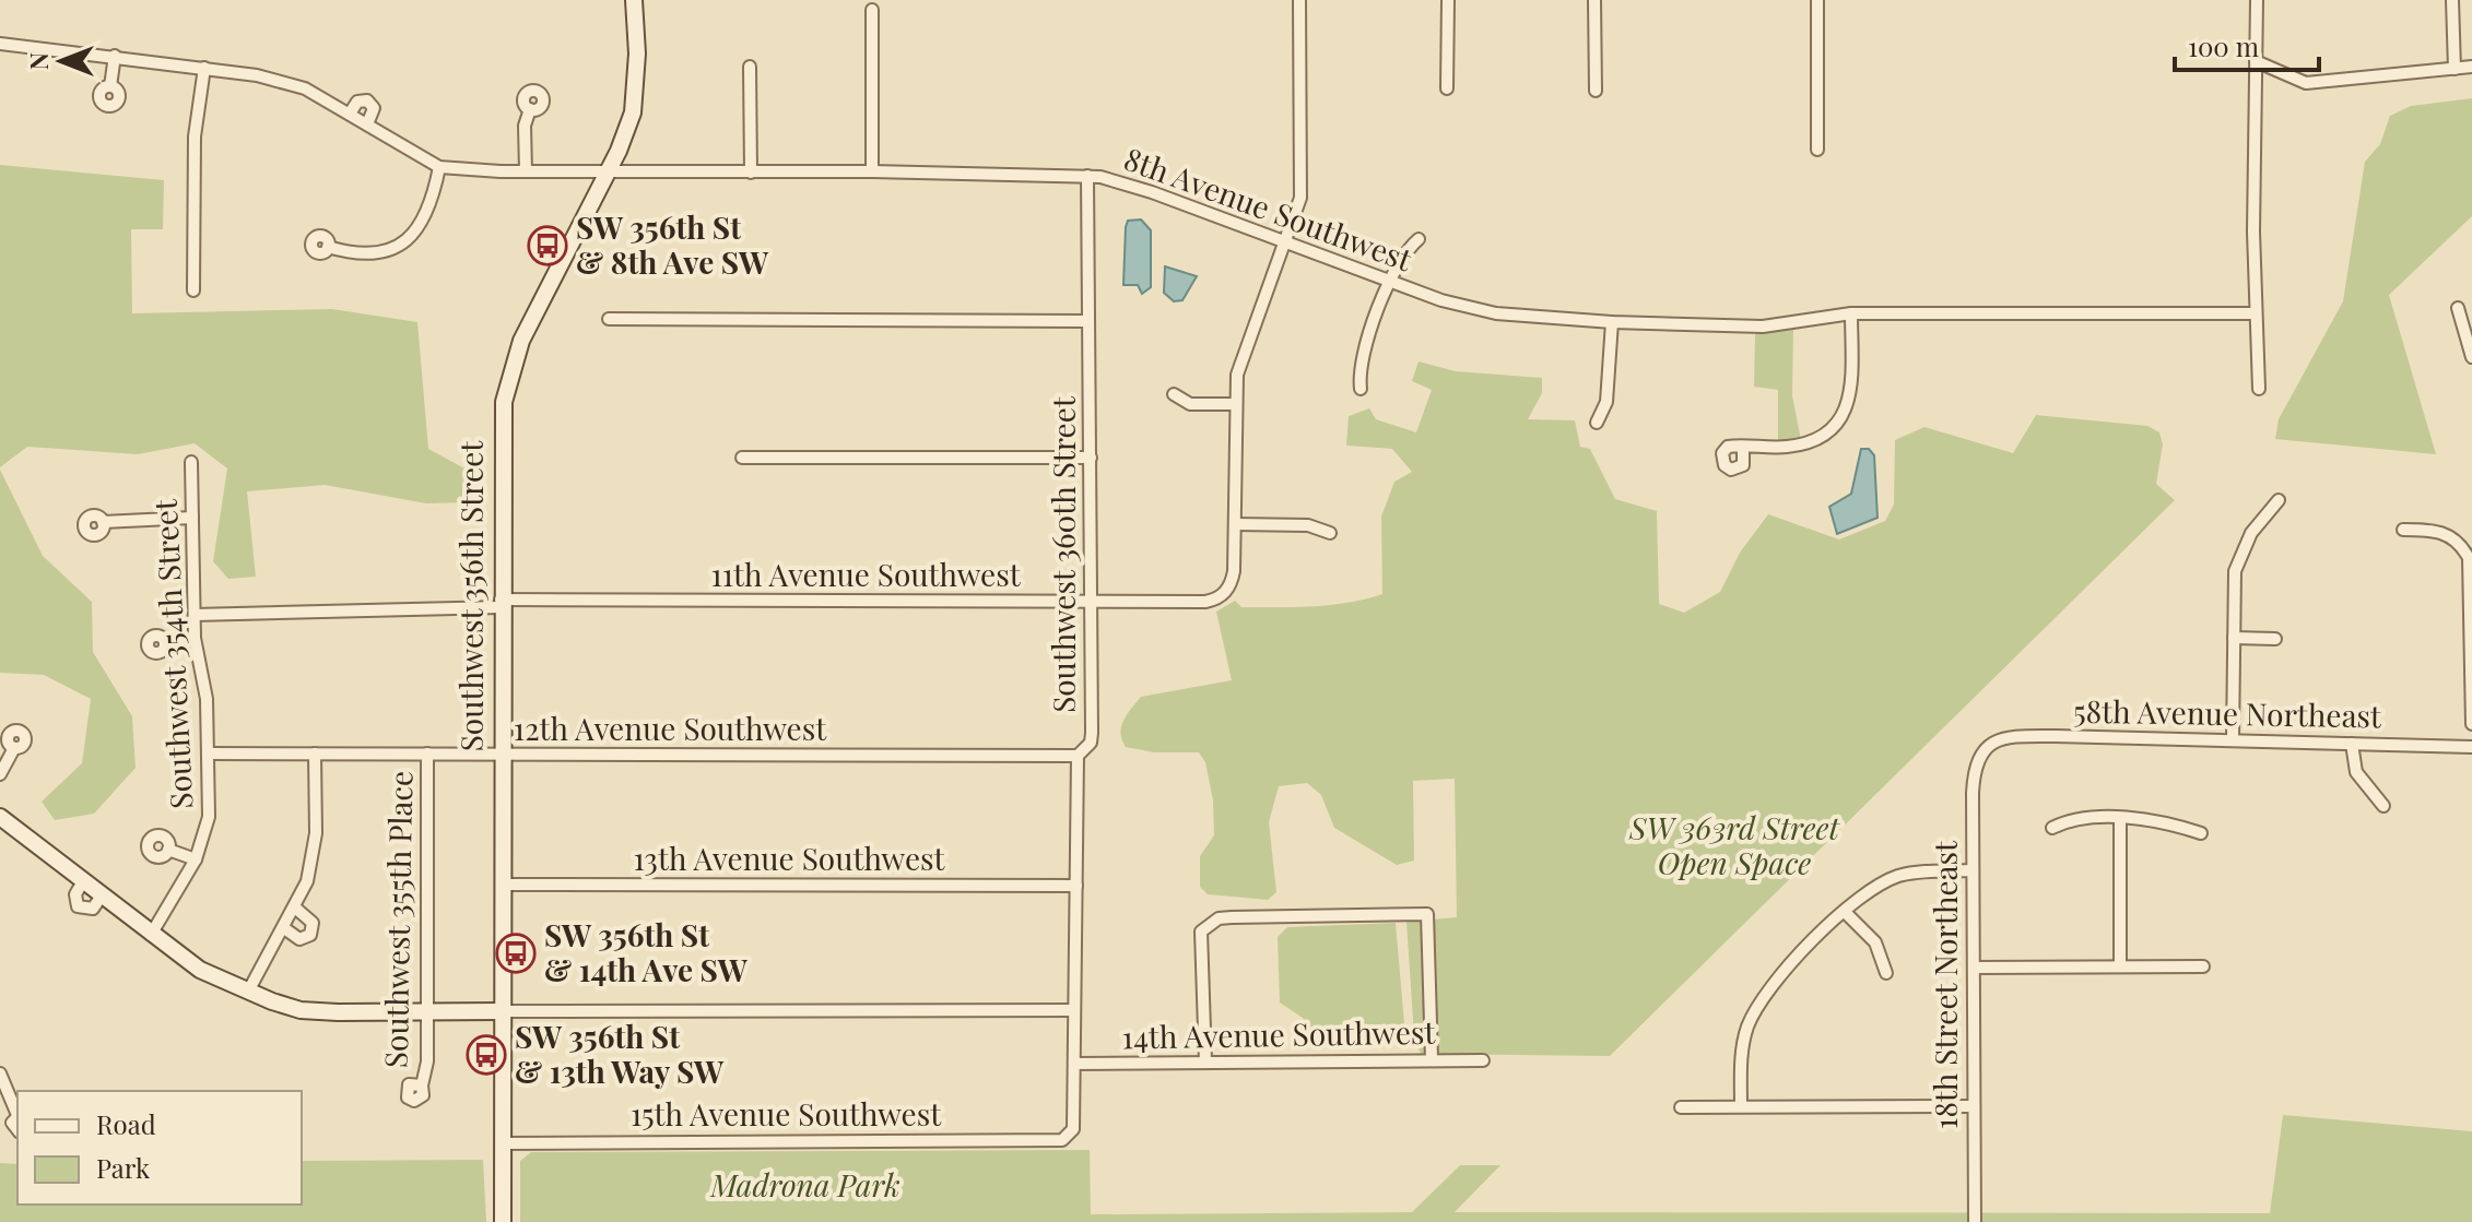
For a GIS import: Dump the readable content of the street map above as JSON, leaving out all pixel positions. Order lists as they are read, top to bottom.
{
  "streets": {
    "main road": ["Southwest 356th Street"],
    "street": [
      "8th Avenue Southwest",
      "Southwest 360th Street",
      "11th Avenue Southwest",
      "Southwest 354th Street",
      "58th Avenue Northeast",
      "12th Avenue Southwest",
      "13th Avenue Southwest",
      "Southwest 355th Place",
      "18th Street Northeast",
      "14th Avenue Southwest",
      "15th Avenue Southwest"
    ]
  },
  "crossings": [
    ["8th Avenue Southwest", "Southwest 360th Street"],
    ["8th Avenue Southwest", "Southwest 356th Street"],
    ["Southwest 360th Street", "11th Avenue Southwest"],
    ["Southwest 360th Street", "12th Avenue Southwest"],
    ["Southwest 360th Street", "13th Avenue Southwest"],
    ["Southwest 360th Street", "14th Avenue Southwest"],
    ["Southwest 360th Street", "15th Avenue Southwest"],
    ["11th Avenue Southwest", "Southwest 356th Street"],
    ["11th Avenue Southwest", "Southwest 354th Street"],
    ["Southwest 356th Street", "12th Avenue Southwest"],
    ["Southwest 356th Street", "13th Avenue Southwest"],
    ["Southwest 356th Street", "15th Avenue Southwest"],
    ["Southwest 354th Street", "12th Avenue Southwest"],
    ["58th Avenue Northeast", "18th Street Northeast"],
    ["12th Avenue Southwest", "Southwest 355th Place"]
  ],
  "parks": ["SW 363rd Street Open Space", "Madrona Park"],
  "places": {
    "bus stop": ["SW 356th St & 8th Ave SW", "SW 356th St & 14th Ave SW", "SW 356th St & 13th Way SW"]
  },
  "legend": ["Road", "Park"],
  "scale_bar": "100 m",
  "north": "left"
}
